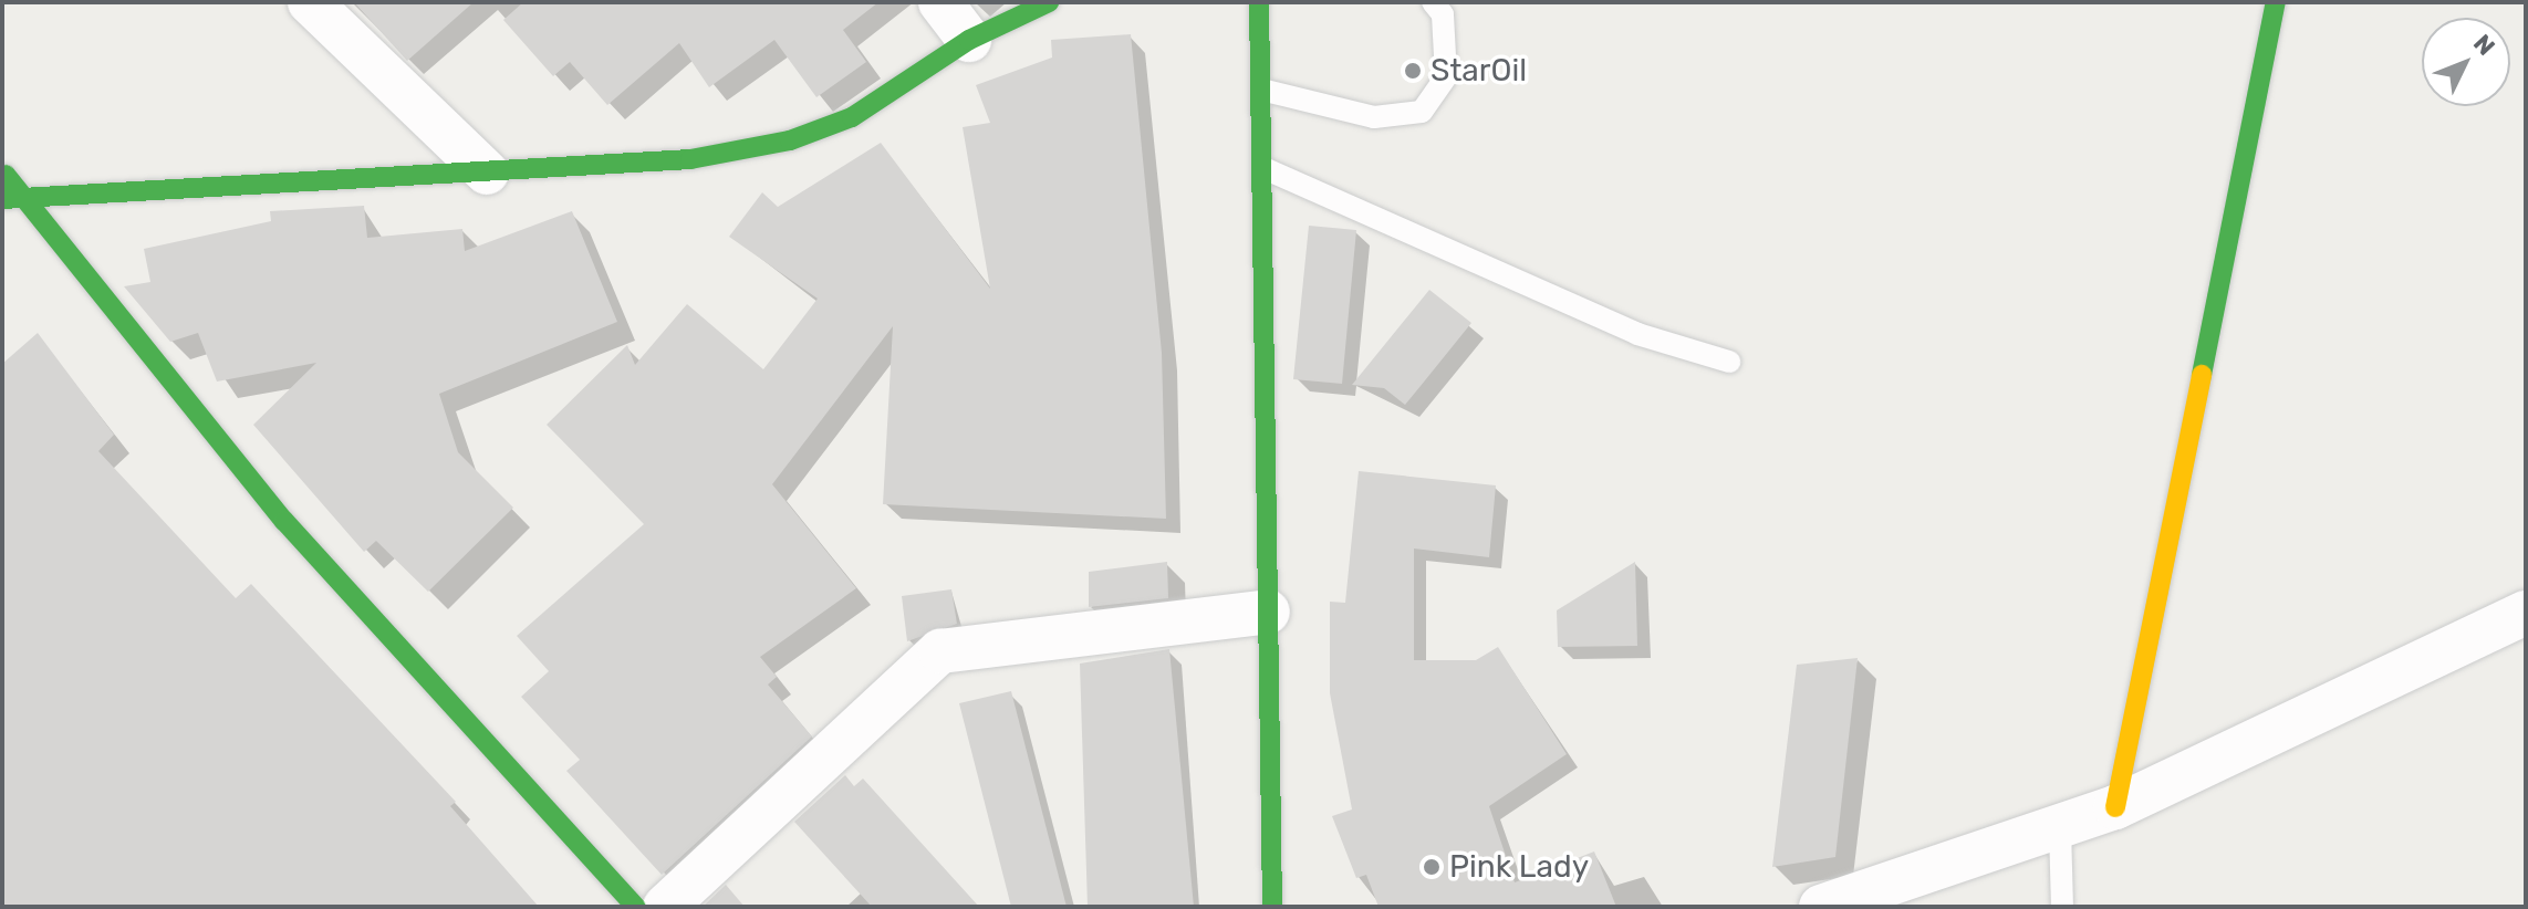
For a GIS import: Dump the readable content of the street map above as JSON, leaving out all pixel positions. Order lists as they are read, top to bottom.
{
  "places": ["StarOil", "Pink Lady"],
  "north": "top right"
}
